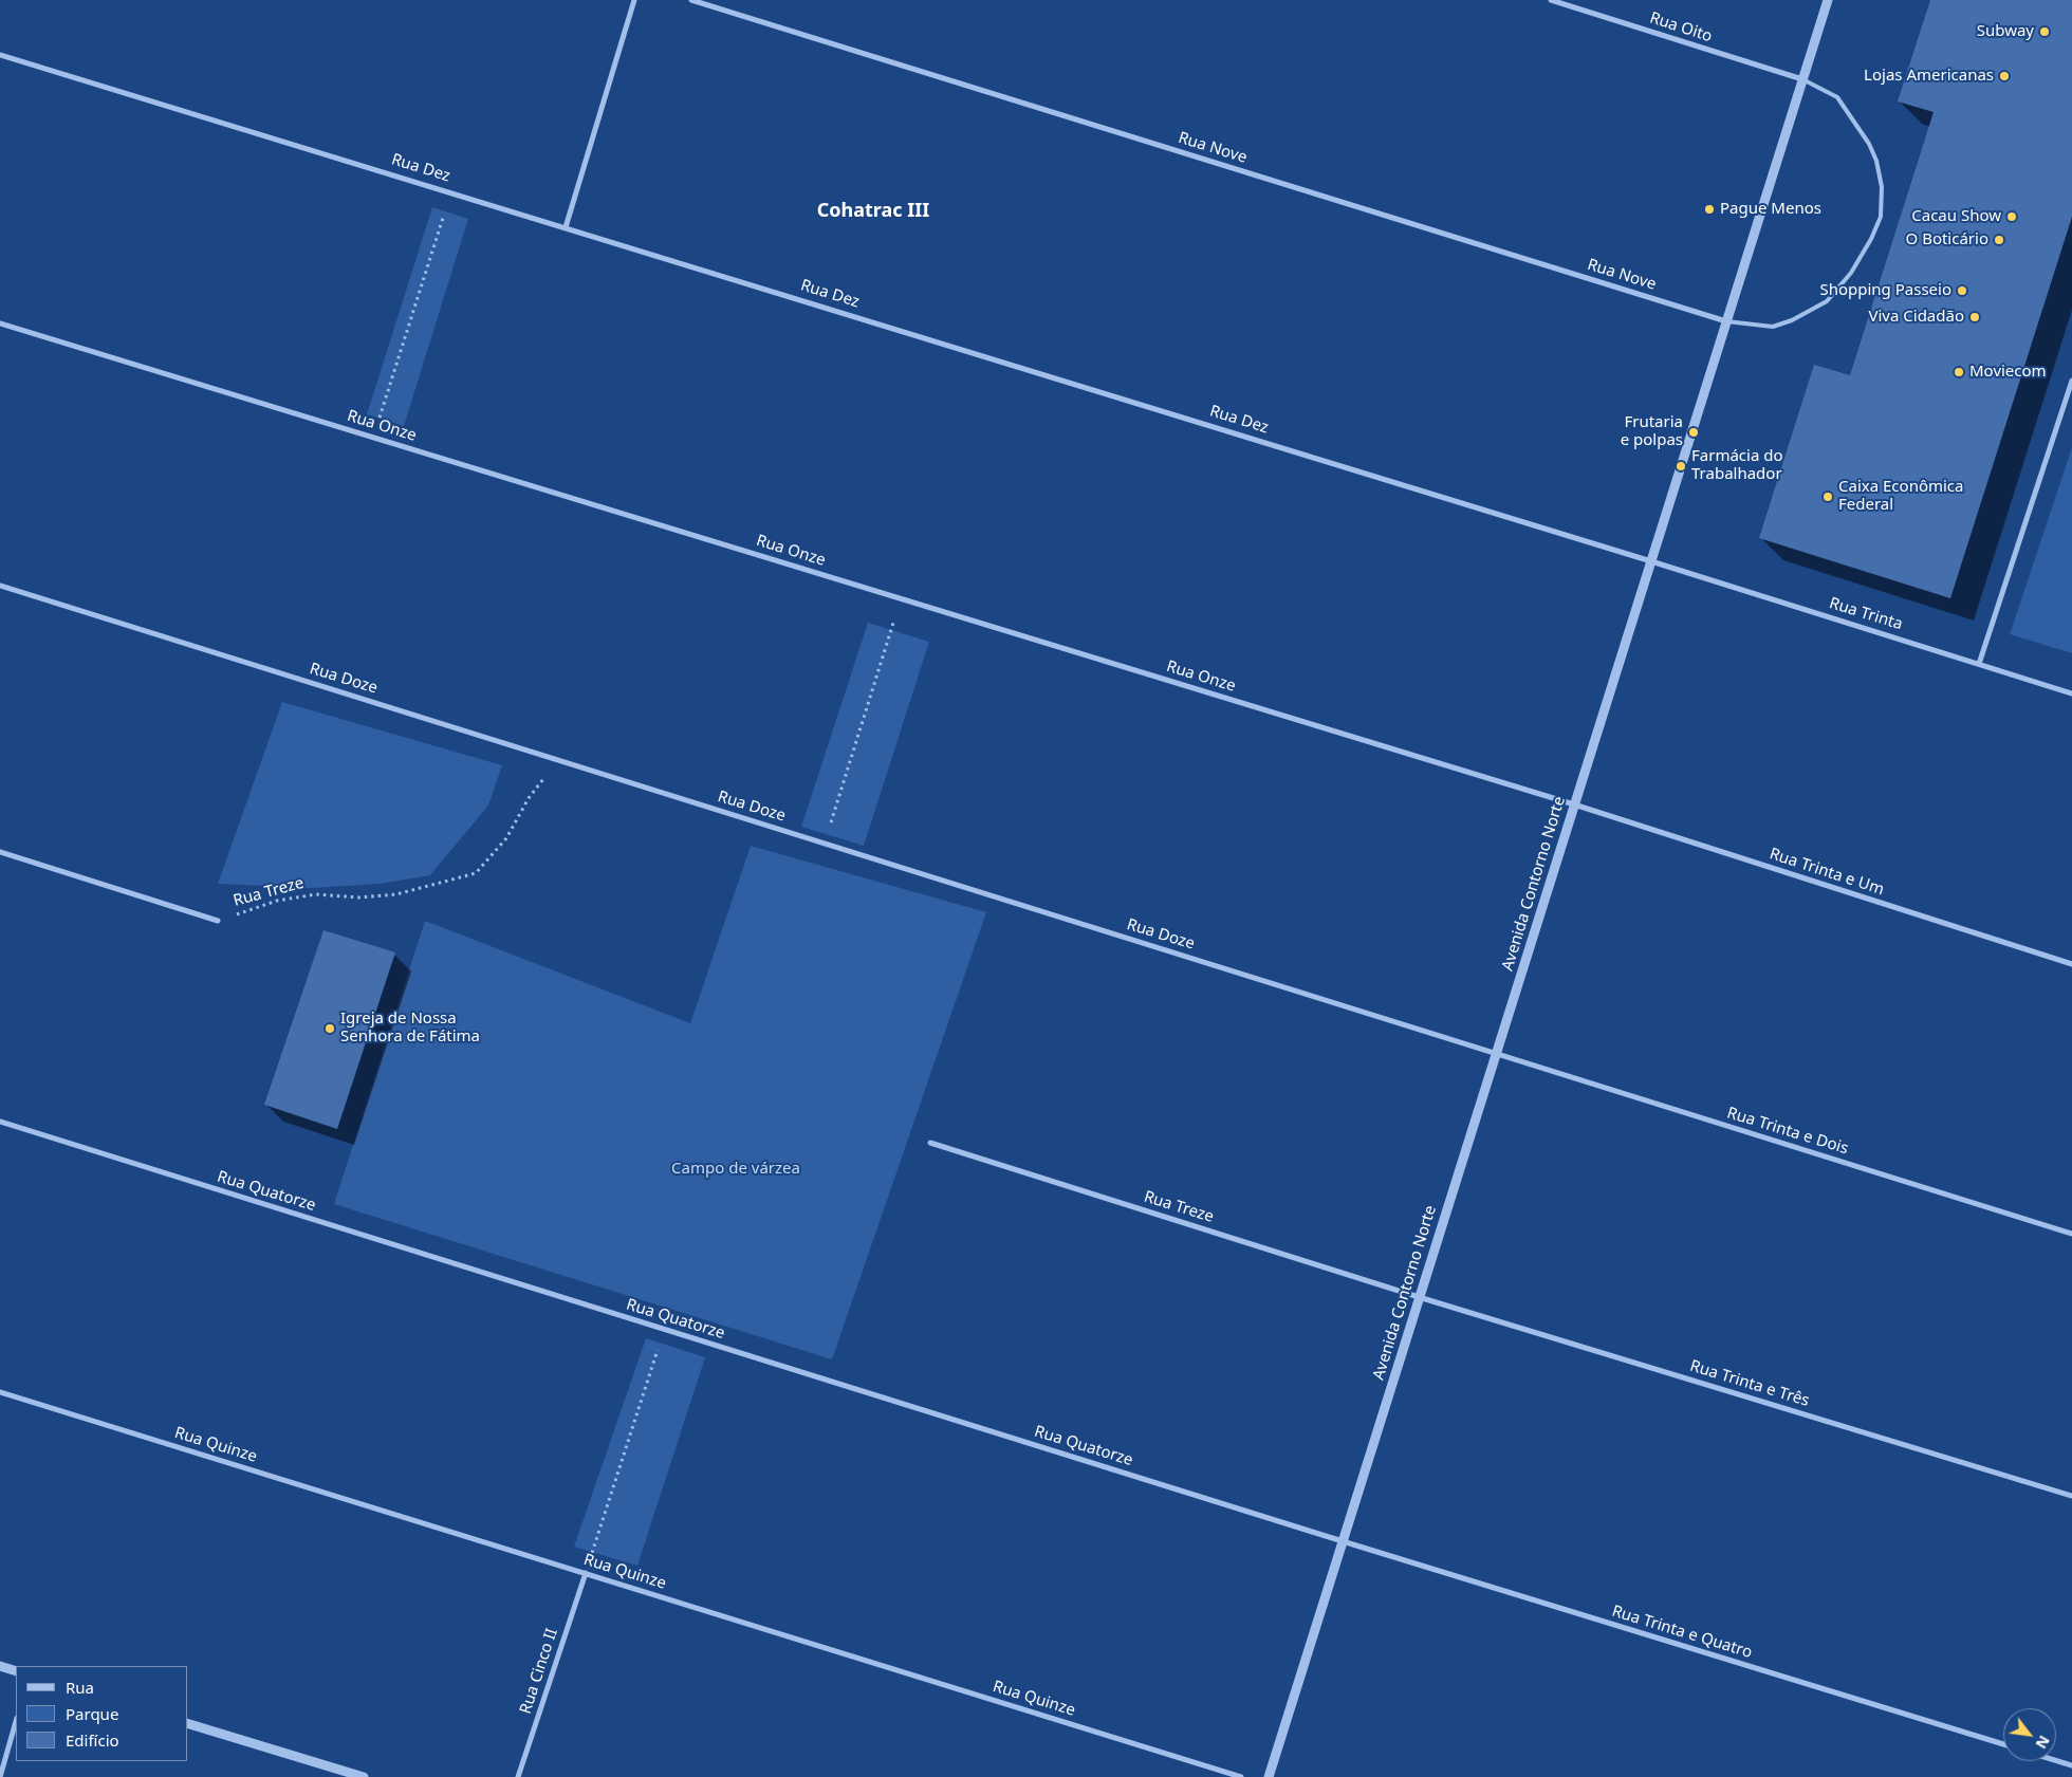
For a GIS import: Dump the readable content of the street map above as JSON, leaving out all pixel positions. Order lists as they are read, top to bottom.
{
  "streets": {
    "street": [
      "Rua Oito",
      "Rua Nove",
      "Rua Dez",
      "Rua Onze",
      "Rua Trinta",
      "Rua Doze",
      "Rua Trinta e Um",
      "Avenida Contorno Norte",
      "Rua Treze",
      "Rua Trinta e Dois",
      "Rua Quatorze",
      "Rua Trinta e Três",
      "Rua Quinze",
      "Rua Trinta e Quatro",
      "Rua Cinco II"
    ]
  },
  "crossings": [
    ["Rua Oito", "Avenida Contorno Norte"],
    ["Rua Nove", "Avenida Contorno Norte"],
    ["Rua Dez", "Rua Trinta"],
    ["Rua Dez", "Avenida Contorno Norte"],
    ["Rua Onze", "Rua Trinta e Um"],
    ["Rua Onze", "Avenida Contorno Norte"],
    ["Rua Trinta", "Avenida Contorno Norte"],
    ["Rua Doze", "Avenida Contorno Norte"],
    ["Rua Doze", "Rua Treze"],
    ["Rua Doze", "Rua Trinta e Dois"],
    ["Rua Trinta e Um", "Avenida Contorno Norte"],
    ["Avenida Contorno Norte", "Rua Treze"],
    ["Avenida Contorno Norte", "Rua Trinta e Dois"],
    ["Avenida Contorno Norte", "Rua Quatorze"],
    ["Avenida Contorno Norte", "Rua Trinta e Três"],
    ["Avenida Contorno Norte", "Rua Trinta e Quatro"],
    ["Rua Treze", "Rua Trinta e Três"],
    ["Rua Quatorze", "Rua Trinta e Quatro"],
    ["Rua Quinze", "Rua Cinco II"]
  ],
  "districts": ["Cohatrac III"],
  "parks": ["Campo de várzea"],
  "places": [
    "Subway",
    "Lojas Americanas",
    "Pague Menos",
    "Cacau Show",
    "O Boticário",
    "Shopping Passeio",
    "Viva Cidadão",
    "Moviecom",
    "Frutaria e polpas",
    "Farmácia do Trabalhador",
    "Caixa Econômica Federal",
    "Igreja de Nossa Senhora de Fátima"
  ],
  "legend": ["Rua", "Parque", "Edifício"],
  "north": "bottom right"
}
